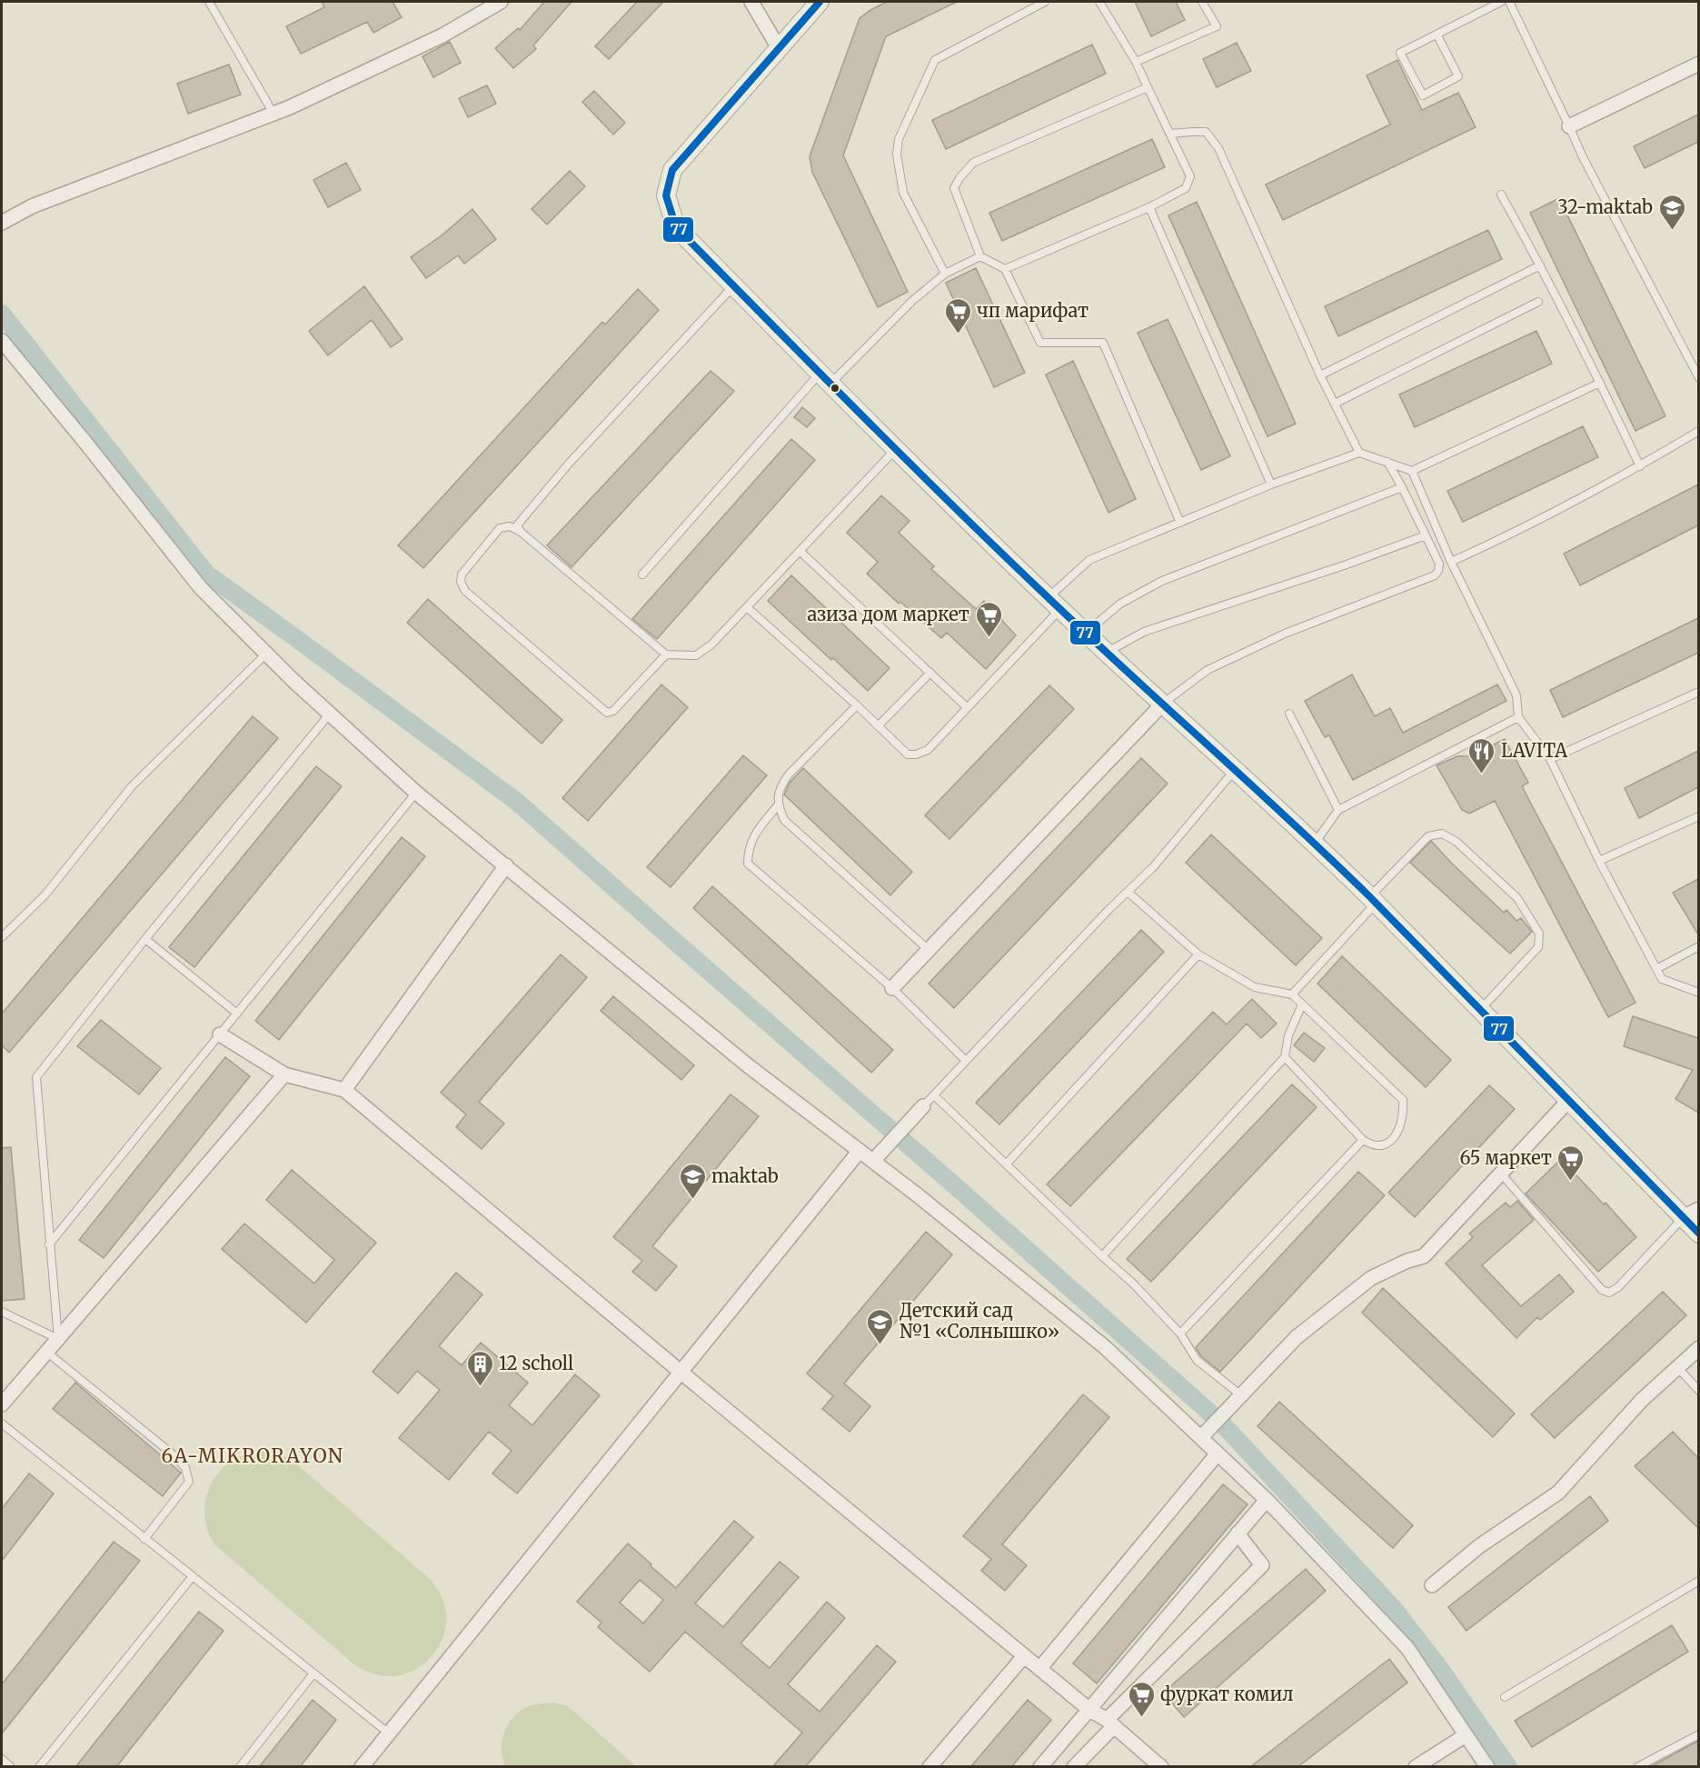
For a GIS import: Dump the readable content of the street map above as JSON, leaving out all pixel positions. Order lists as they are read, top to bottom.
{
  "districts": ["6A-MIKRORAYON"],
  "places": {
    "school or university": ["32-maktab", "maktab", "Детский сад №1 «Солнышко»"],
    "supermarket": [
      "чп марифат",
      "азиза дом маркет",
      "65 маркет",
      "фуркат комил"
    ],
    "restaurant": ["LAVITA"],
    "building": ["12 scholl"]
  },
  "lines": ["transit line 77"]
}
